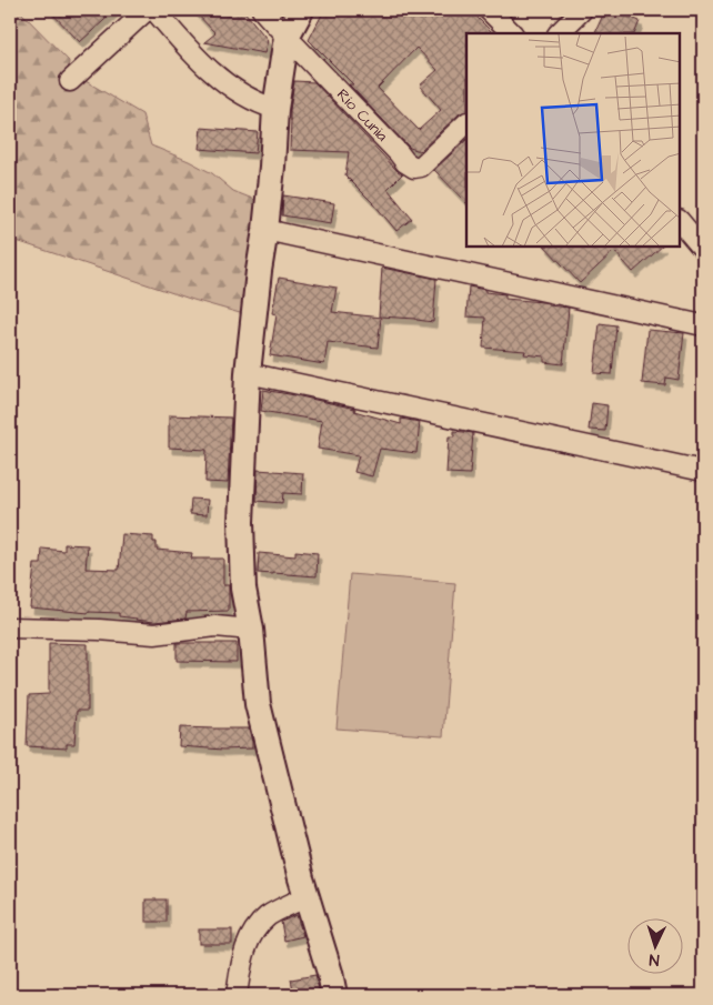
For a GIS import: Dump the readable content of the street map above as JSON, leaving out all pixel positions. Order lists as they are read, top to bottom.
{
  "streets": {
    "street": ["Río Cunia"]
  },
  "north": "bottom"
}
